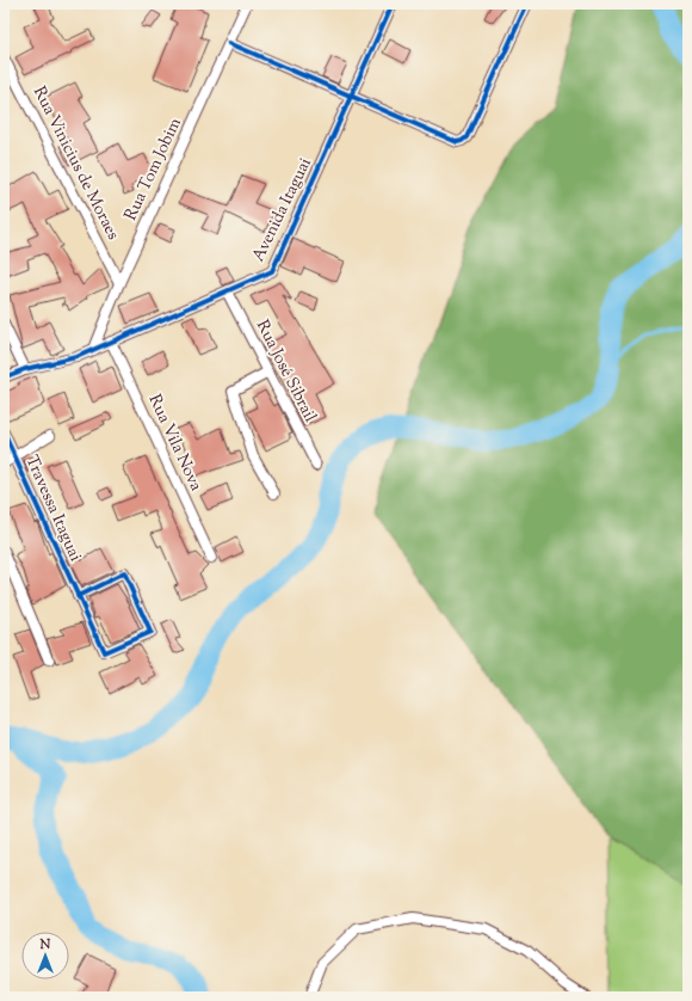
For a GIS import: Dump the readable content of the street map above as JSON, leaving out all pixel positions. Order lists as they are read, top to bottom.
{
  "streets": {
    "street": [
      "Rua Vinicius de Moraes",
      "Rua Tom Jobim",
      "Avenida Itaguai",
      "Rua José Sibrail",
      "Rua Vila Nova",
      "Travessa Itaguai"
    ]
  },
  "crossings": [
    ["Rua Vinicius de Moraes", "Rua Tom Jobim"],
    ["Rua Tom Jobim", "Avenida Itaguai"],
    ["Avenida Itaguai", "Rua José Sibrail"],
    ["Avenida Itaguai", "Rua Vila Nova"]
  ],
  "north": "top"
}
